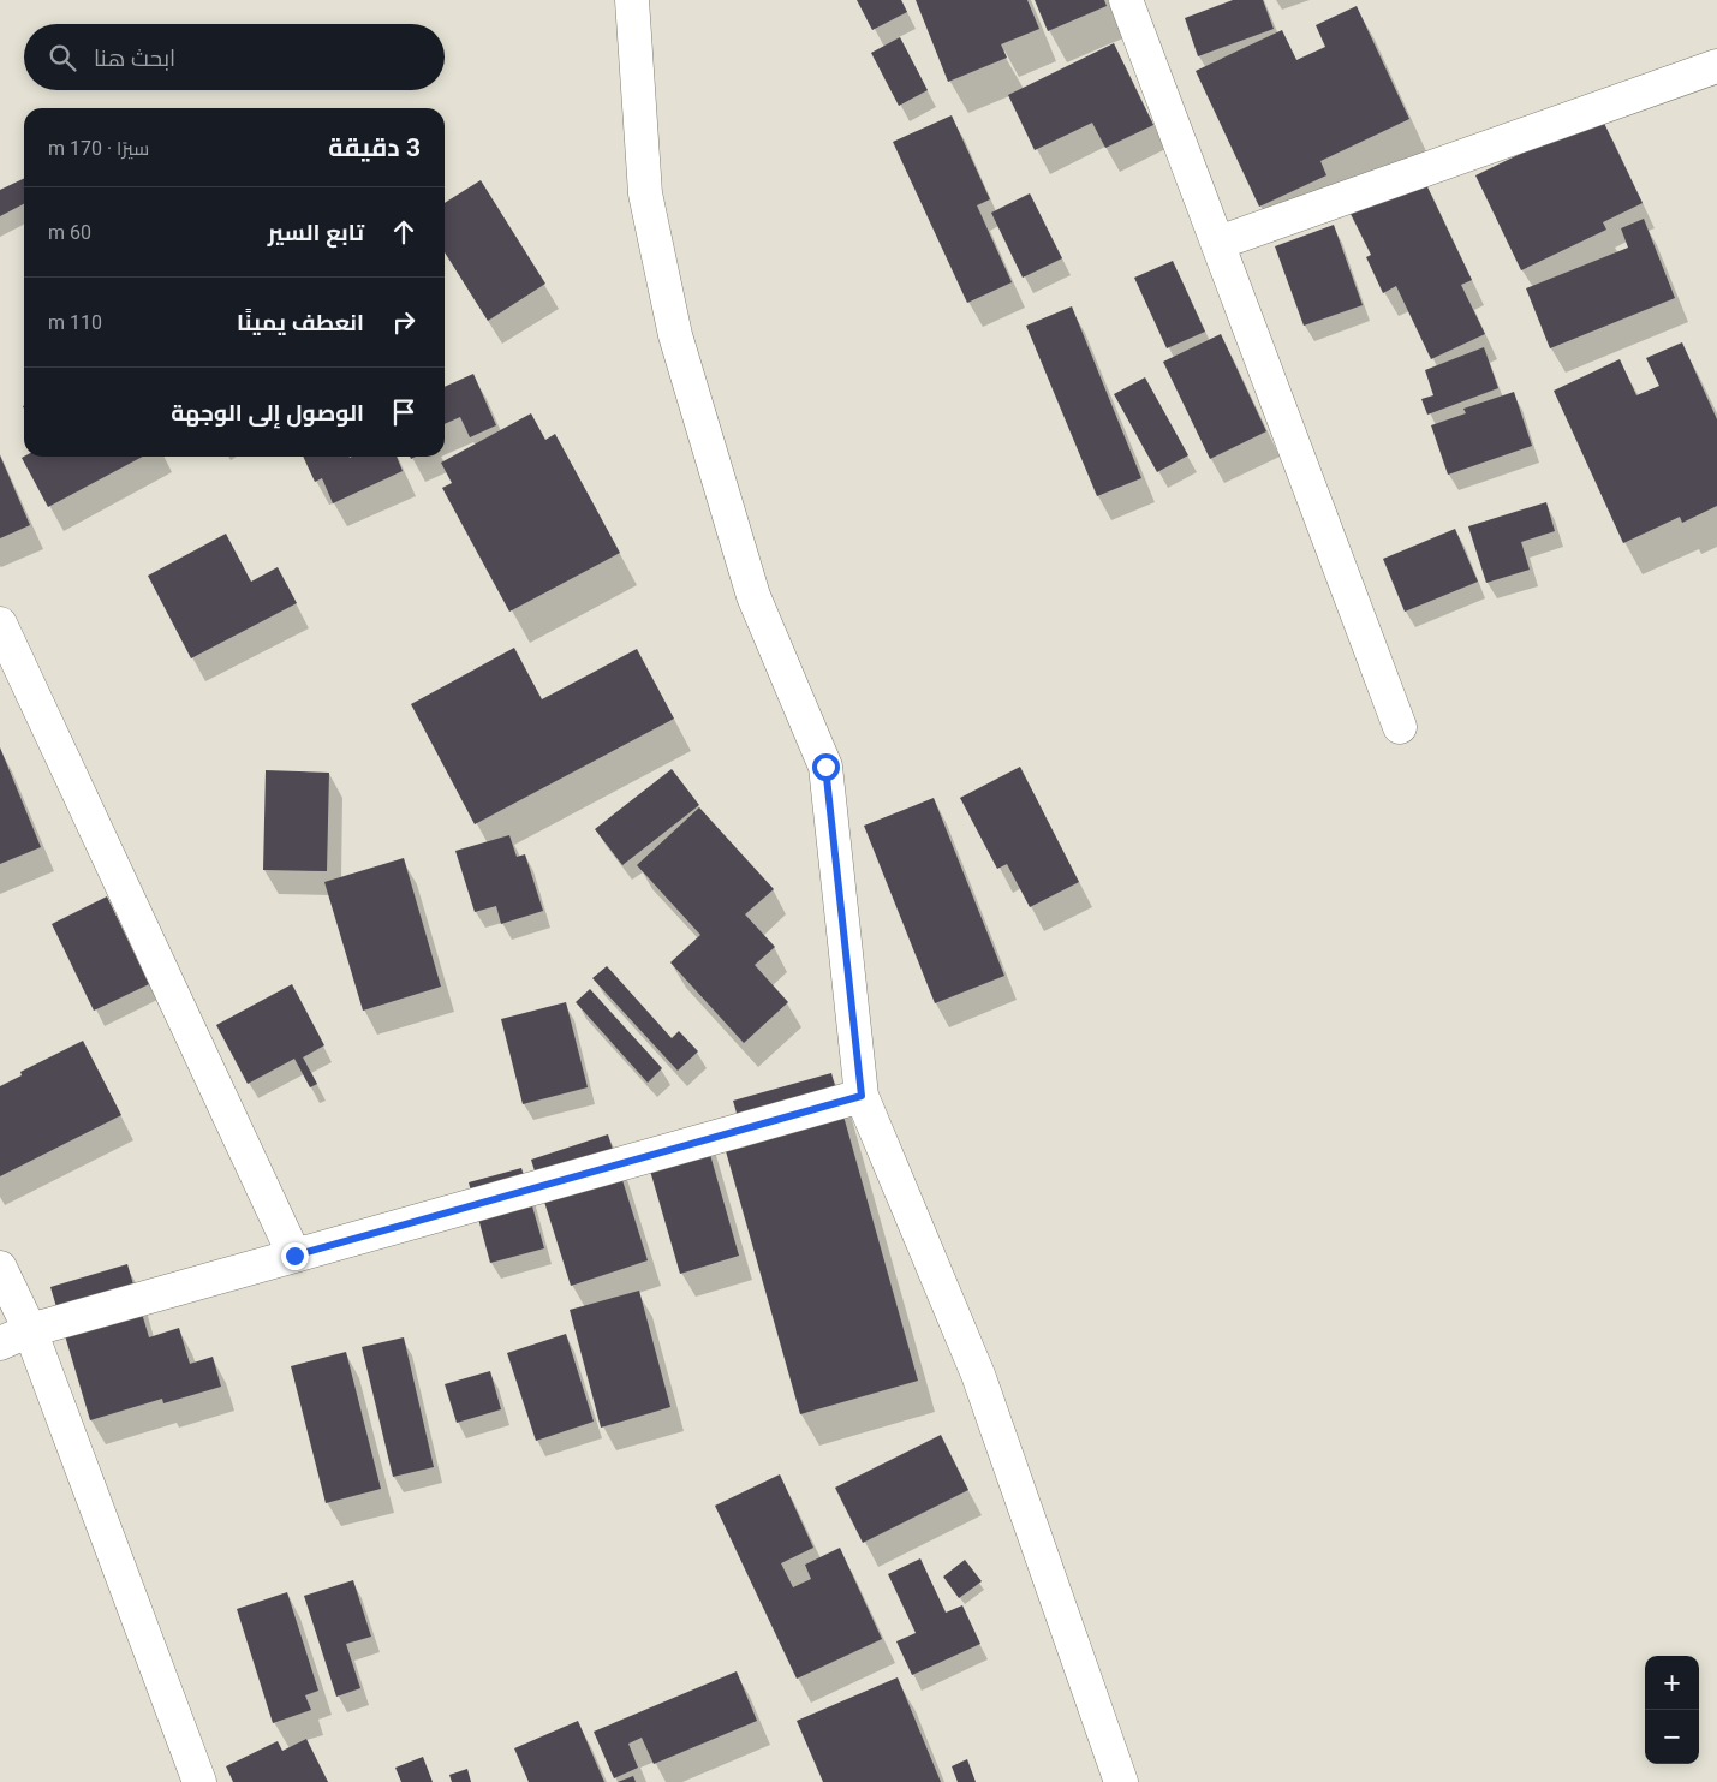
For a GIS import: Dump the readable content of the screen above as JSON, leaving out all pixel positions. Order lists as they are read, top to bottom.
{
  "page": {
    "search": "ابحث هنا",
    "heading": ["3 دقيقة", "سيرًا · 170 m"],
    "list": [
      ["تابع السير", "60 m"],
      ["انعطف يمينًا", "110 m"],
      "الوصول إلى الوجهة"
    ],
    "map_buttons": ["+", "−"]
  }
}
